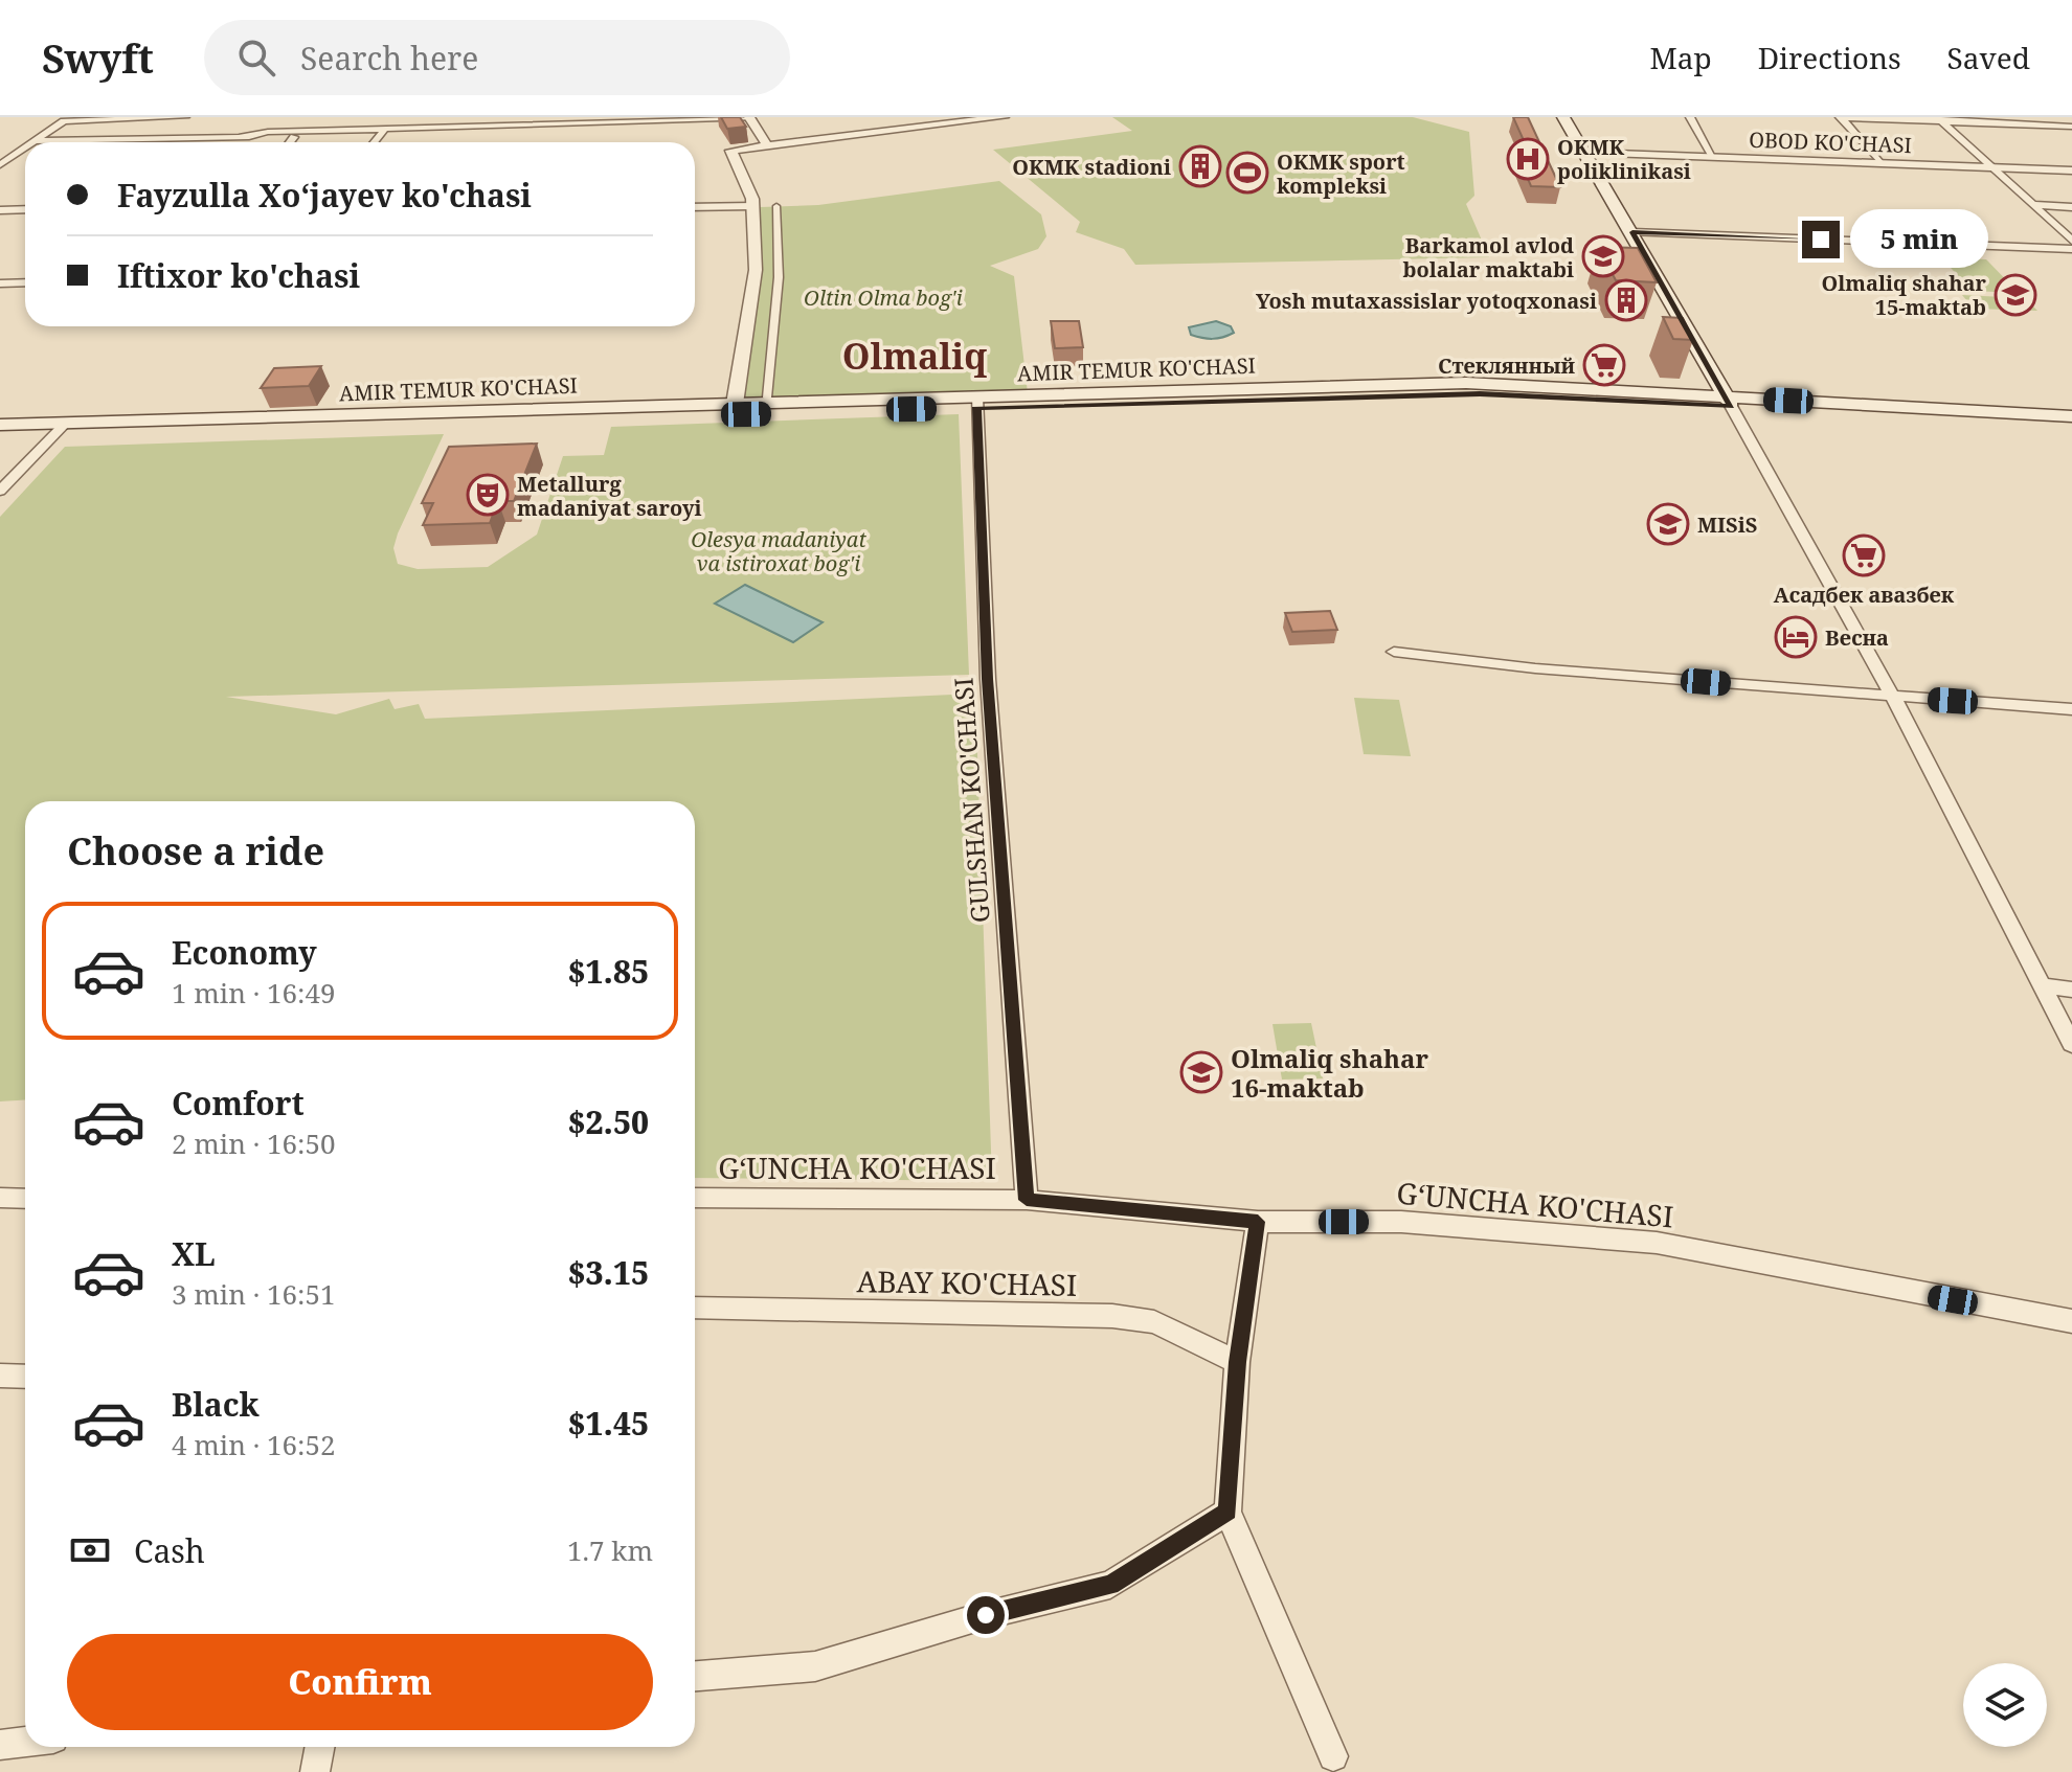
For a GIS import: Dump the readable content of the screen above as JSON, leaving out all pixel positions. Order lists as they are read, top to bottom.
{
  "streets": {
    "main road": ["AMIR TEMUR KO'CHASI"],
    "street": [
      "OBOD KO'CHASI",
      "GULSHAN KO'CHASI",
      "G‘UNCHA KO'CHASI",
      "ABAY KO'CHASI"
    ]
  },
  "crossings": [
    ["AMIR TEMUR KO'CHASI", "GULSHAN KO'CHASI"],
    ["GULSHAN KO'CHASI", "G‘UNCHA KO'CHASI"]
  ],
  "districts": ["Olmaliq"],
  "parks": ["Oltin Olma bog'i", "Olesya madaniyat va istiroxat bog'i"],
  "places": {
    "hospital": ["OKMK poliklinikasi"],
    "building": ["OKMK stadioni", "Yosh mutaxassislar yotoqxonasi"],
    "sports": ["OKMK sport kompleksi"],
    "school or university": [
      "Barkamol avlod bolalar maktabi",
      "Olmaliq shahar 15-maktab",
      "MISiS",
      "Olmaliq shahar 16-maktab"
    ],
    "supermarket": ["Стеклянный", "Асадбек авазбек"],
    "theatre": ["Metallurg madaniyat saroyi"],
    "hotel": ["Весна"]
  },
  "page": {
    "header": "Swyft",
    "search": "Search here",
    "nav": ["Map", "Directions", "Saved"],
    "banner": ["Fayzulla Xo‘jayev ko'chasi", "Iftixor ko'chasi"],
    "bubble": "5 min",
    "heading": "Choose a ride",
    "list": [
      {
        "name": "Economy",
        "note": "1 min · 16:49",
        "value": "$1.85"
      },
      {
        "name": "Comfort",
        "note": "2 min · 16:50",
        "value": "$2.50"
      },
      {
        "name": "XL",
        "note": "3 min · 16:51",
        "value": "$3.15"
      },
      {
        "name": "Black",
        "note": "4 min · 16:52",
        "value": "$1.45"
      }
    ],
    "pay": ["Cash", "1.7 km"],
    "buttons": "Confirm"
  }
}
